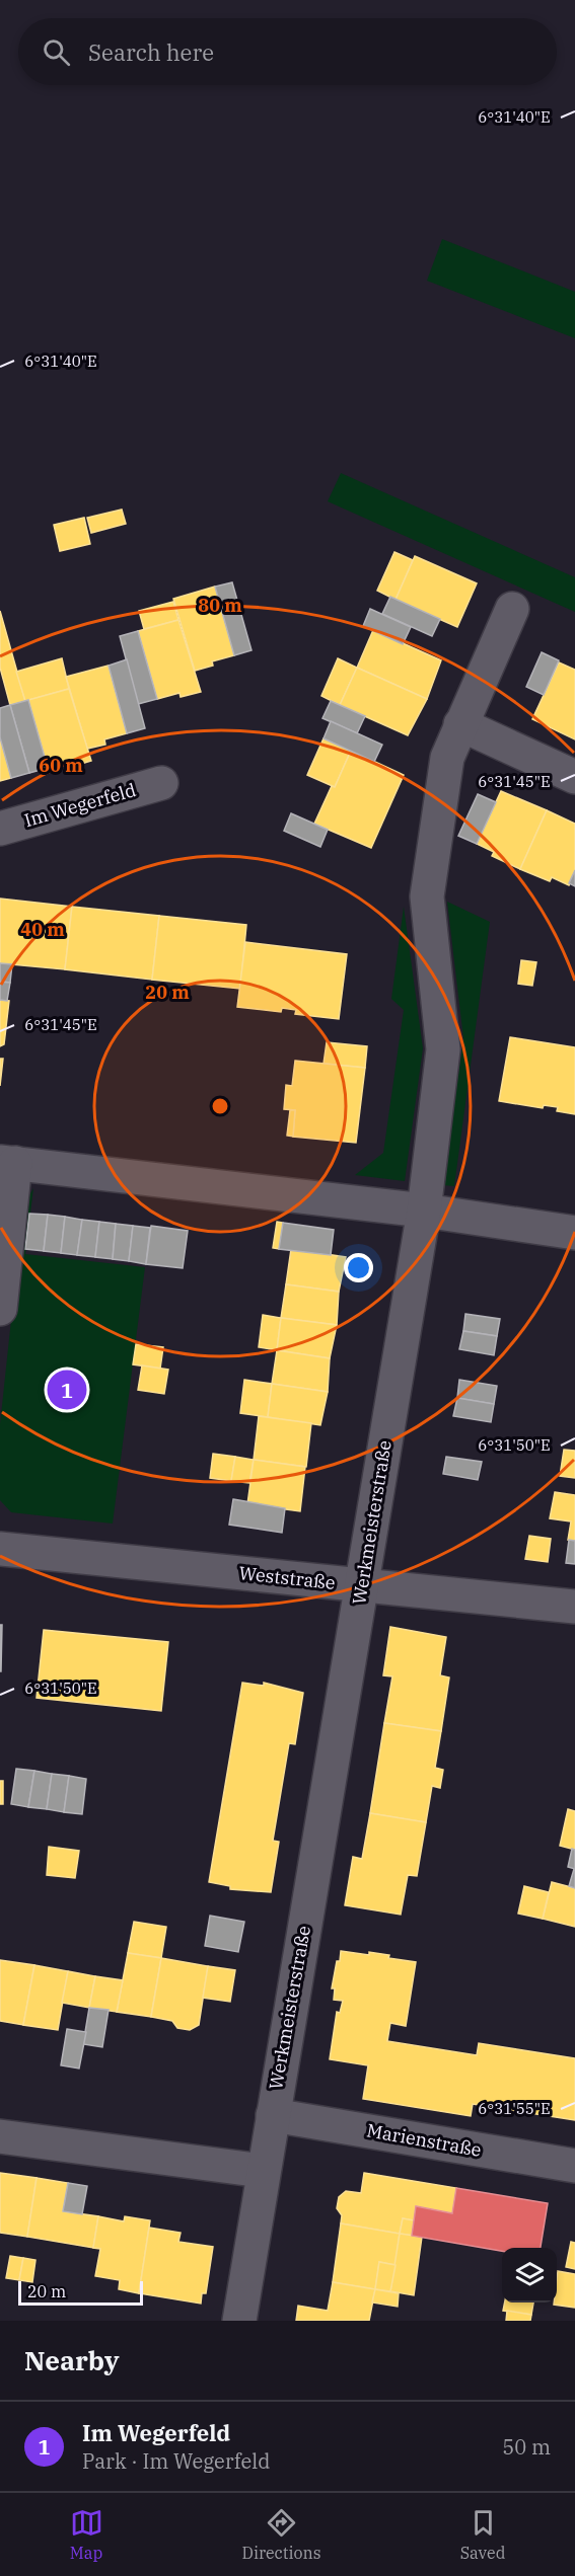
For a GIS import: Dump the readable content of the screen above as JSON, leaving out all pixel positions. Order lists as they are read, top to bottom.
{
  "streets": {
    "street": [
      "Im Wegerfeld",
      "Werkmeisterstraße",
      "Weststraße",
      "Marienstraße"
    ]
  },
  "crossings": [
    ["Werkmeisterstraße", "Weststraße"],
    ["Werkmeisterstraße", "Marienstraße"]
  ],
  "scale_bar": "20 m",
  "page": {
    "search": "Search here",
    "pins": "1",
    "scale": "20 m",
    "heading": "Nearby",
    "list": [
      {
        "mark": "1",
        "name": "Im Wegerfeld",
        "note": "Park · Im Wegerfeld",
        "value": "50 m"
      }
    ],
    "nav": ["Map", "Directions", "Saved"]
  },
  "coordinates": [
    "6°31'40\"E",
    "6°31'45\"E",
    "6°31'50\"E",
    "6°31'55\"E"
  ],
  "rings": [
    "80 m",
    "60 m",
    "40 m",
    "20 m"
  ]
}
